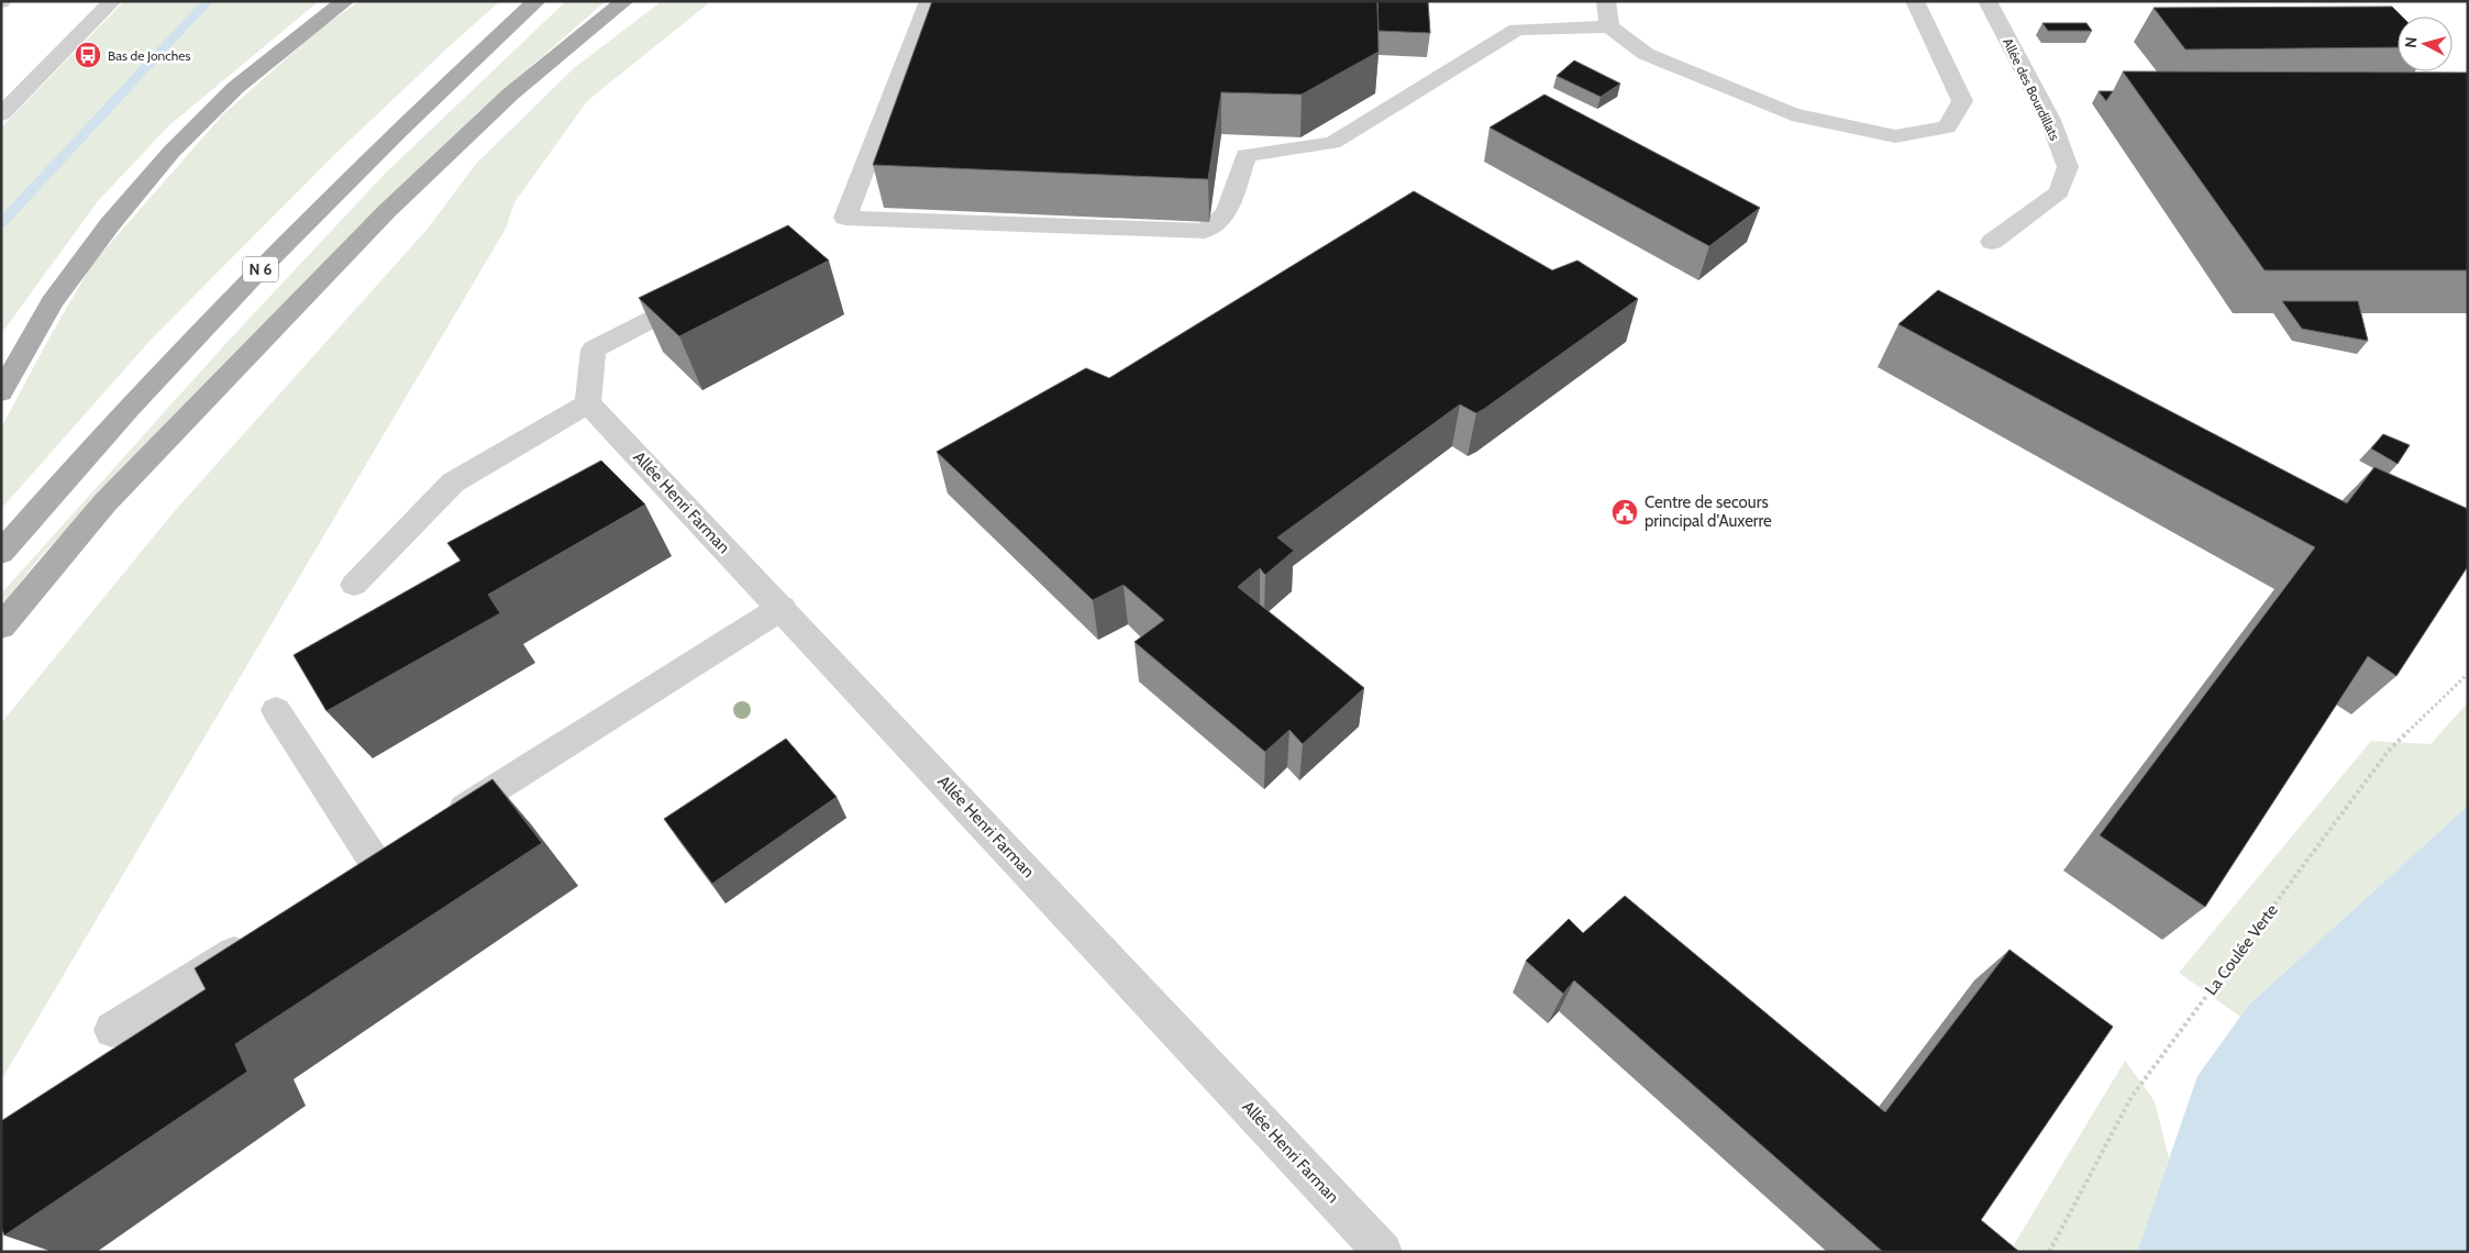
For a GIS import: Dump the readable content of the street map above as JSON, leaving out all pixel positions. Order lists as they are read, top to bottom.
{
  "streets": {
    "main road": ["N 6"],
    "street": ["Allée des Bourdillats", "Allée Henri Farman"],
    "path": ["La Coulée Verte"]
  },
  "places": {
    "bus stop": ["Bas de Jonches"],
    "public building": ["Centre de secours principal d'Auxerre"]
  },
  "north": "left"
}
